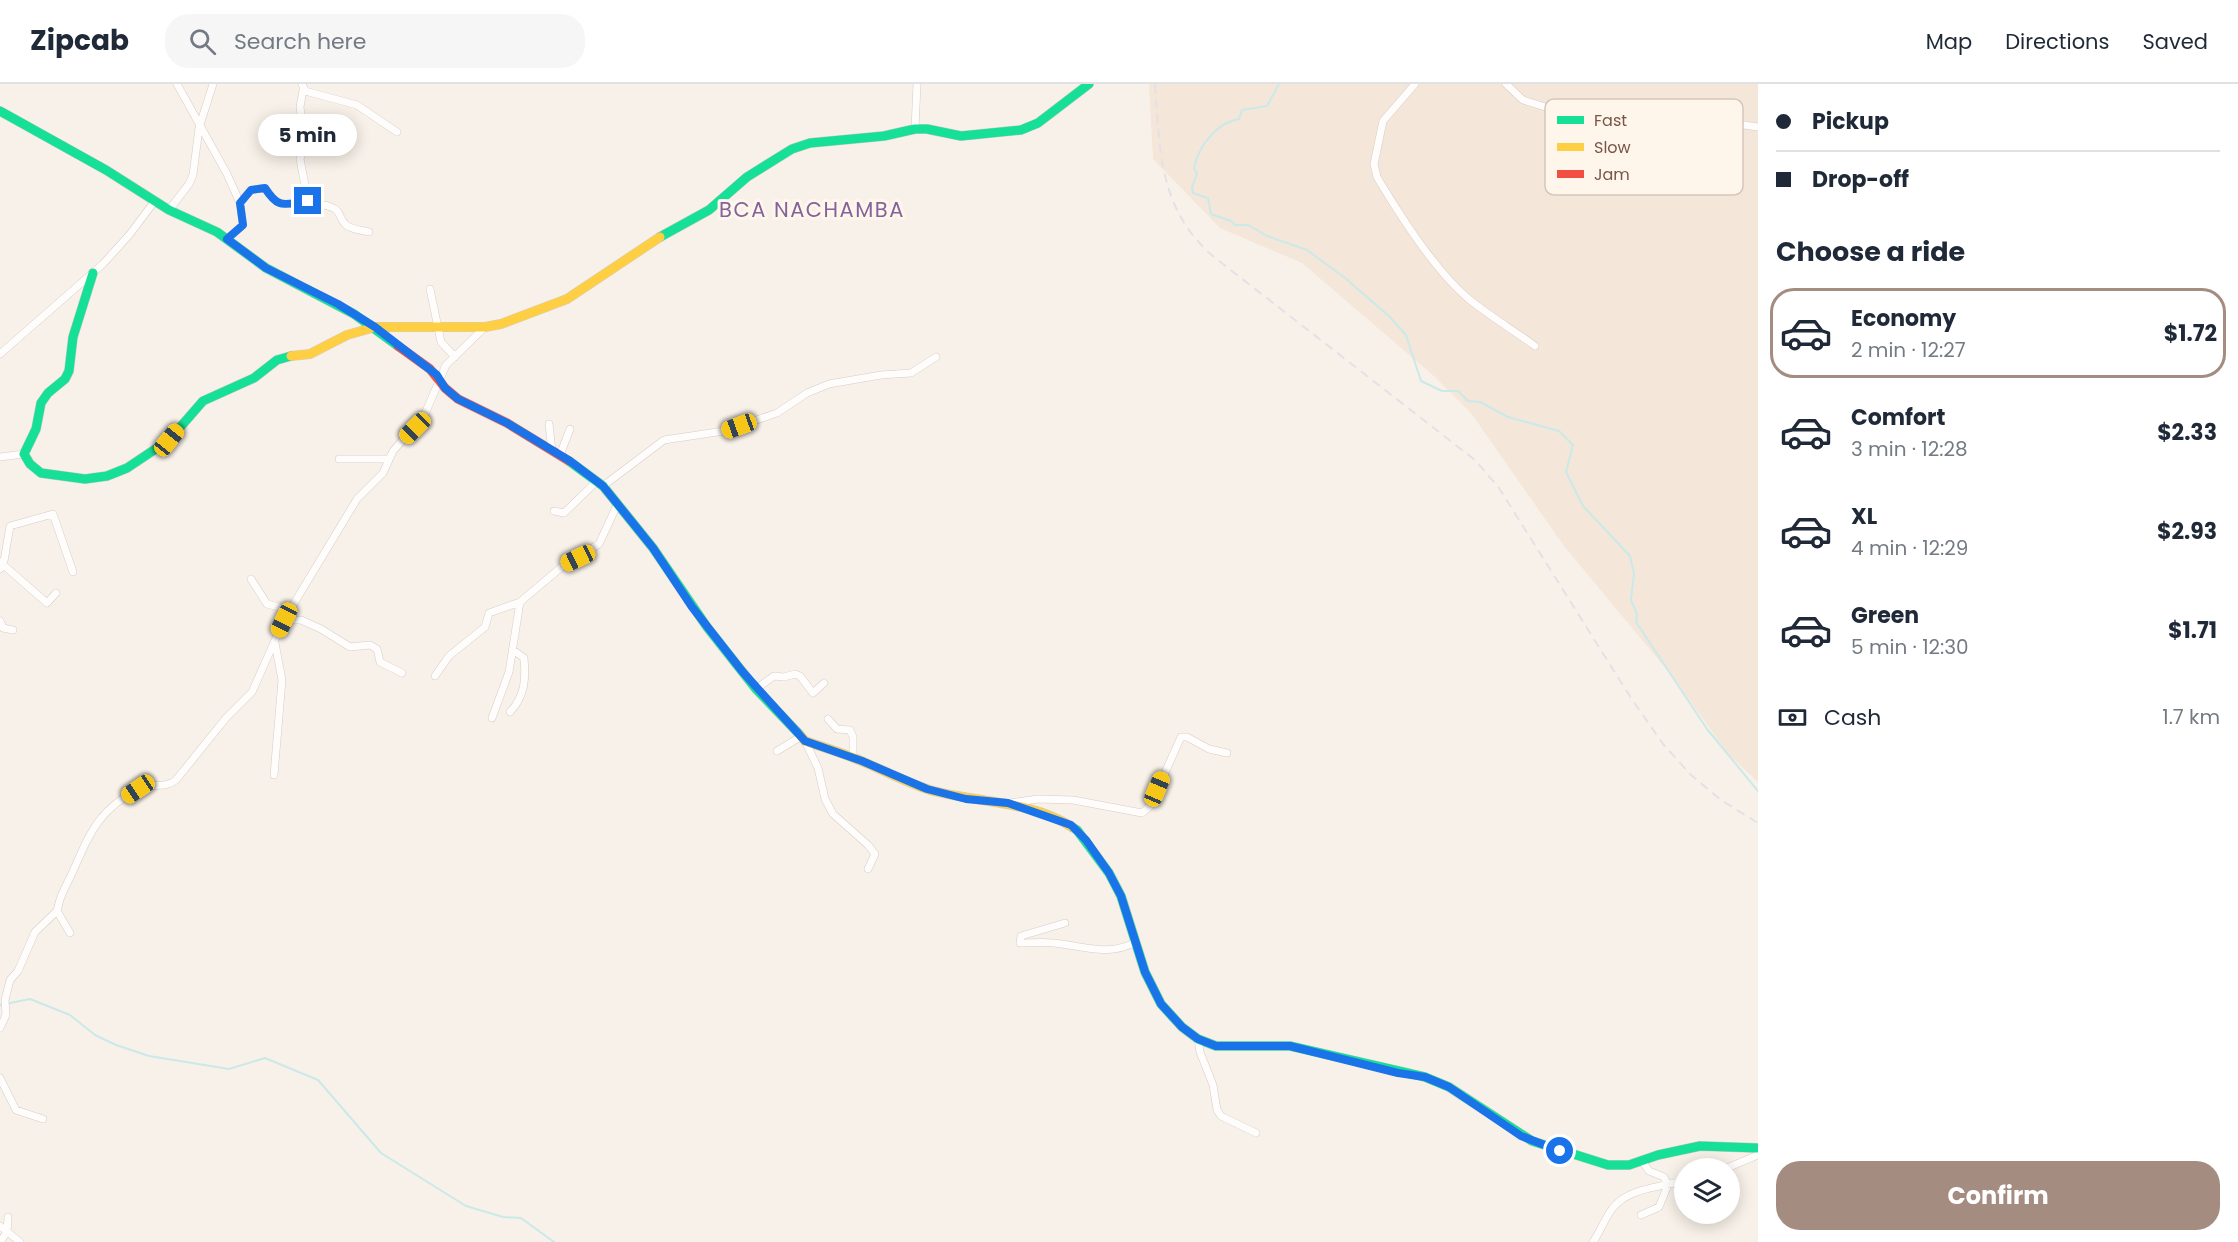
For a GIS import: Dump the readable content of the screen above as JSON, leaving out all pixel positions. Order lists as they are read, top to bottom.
{
  "districts": ["BCA NACHAMBA"],
  "legend": ["Fast", "Slow", "Jam"],
  "page": {
    "header": "Zipcab",
    "search": "Search here",
    "nav": ["Map", "Directions", "Saved"],
    "banner": ["Pickup", "Drop-off"],
    "bubble": "5 min",
    "heading": "Choose a ride",
    "list": [
      {
        "name": "Economy",
        "note": "2 min · 12:27",
        "value": "$1.72"
      },
      {
        "name": "Comfort",
        "note": "3 min · 12:28",
        "value": "$2.33"
      },
      {
        "name": "XL",
        "note": "4 min · 12:29",
        "value": "$2.93"
      },
      {
        "name": "Green",
        "note": "5 min · 12:30",
        "value": "$1.71"
      }
    ],
    "pay": ["Cash", "1.7 km"],
    "buttons": "Confirm"
  }
}
